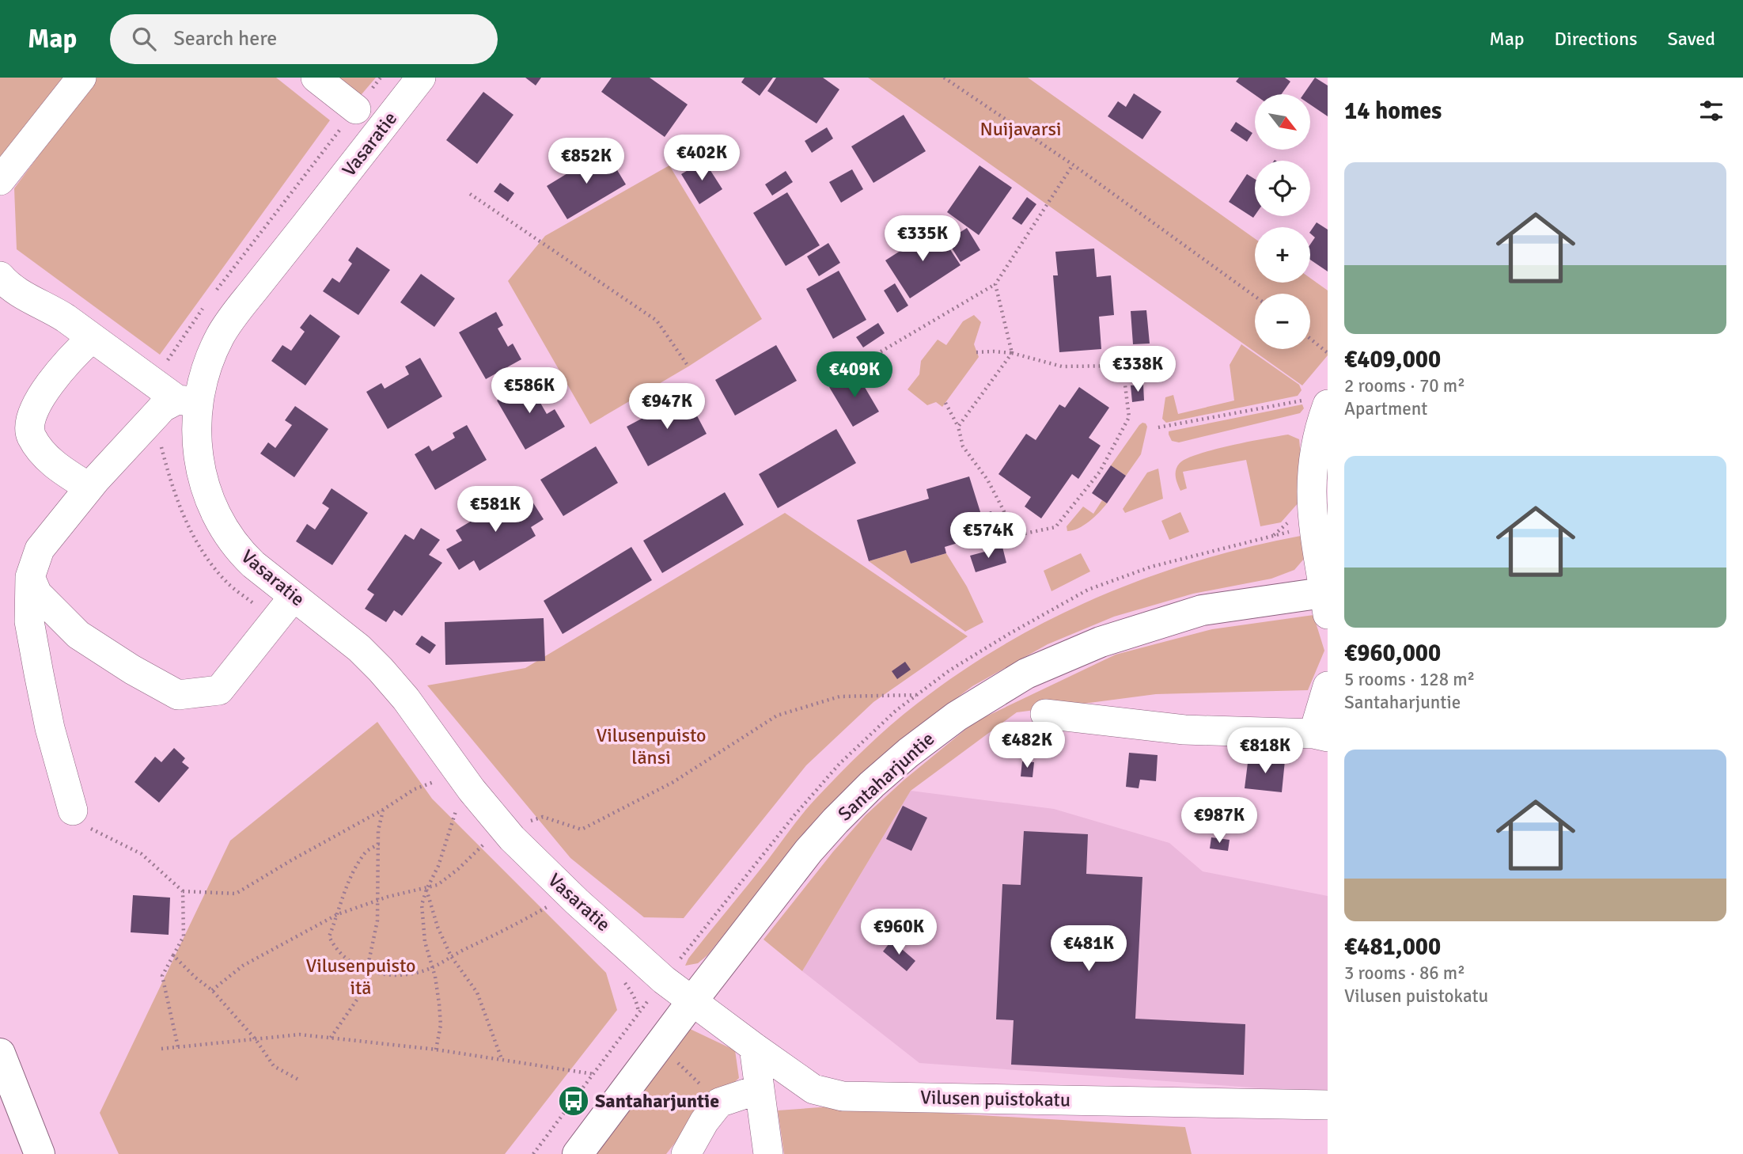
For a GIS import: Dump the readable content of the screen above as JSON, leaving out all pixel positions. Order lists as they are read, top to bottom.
{
  "streets": {
    "main road": ["Santaharjuntie"],
    "street": ["Vasaratie", "Vilusen puistokatu"]
  },
  "crossings": [
    ["Vasaratie", "Santaharjuntie"],
    ["Vasaratie", "Vilusen puistokatu"],
    ["Santaharjuntie", "Vilusen puistokatu"]
  ],
  "parks": ["Nuijavarsi", "Vilusenpuisto länsi", "Vilusenpuisto itä"],
  "places": {
    "bus stop": ["Santaharjuntie"]
  },
  "north": "bottom right",
  "page": {
    "header": "Map",
    "search": "Search here",
    "nav": ["Map", "Directions", "Saved"],
    "heading": "14 homes",
    "map_buttons": ["+", "−"],
    "price": [
      "€402K",
      "€852K",
      "€335K",
      "€338K",
      "€409K",
      "€586K",
      "€947K",
      "€581K",
      "€574K",
      "€482K",
      "€818K",
      "€987K",
      "€960K",
      "€481K"
    ],
    "list": [
      {
        "name": "€409,000",
        "note": "2 rooms · 70 m² · Apartment"
      },
      {
        "name": "€960,000",
        "note": "5 rooms · 128 m² · Santaharjuntie"
      },
      {
        "name": "€481,000",
        "note": "3 rooms · 86 m² · Vilusen puistokatu"
      }
    ]
  }
}
